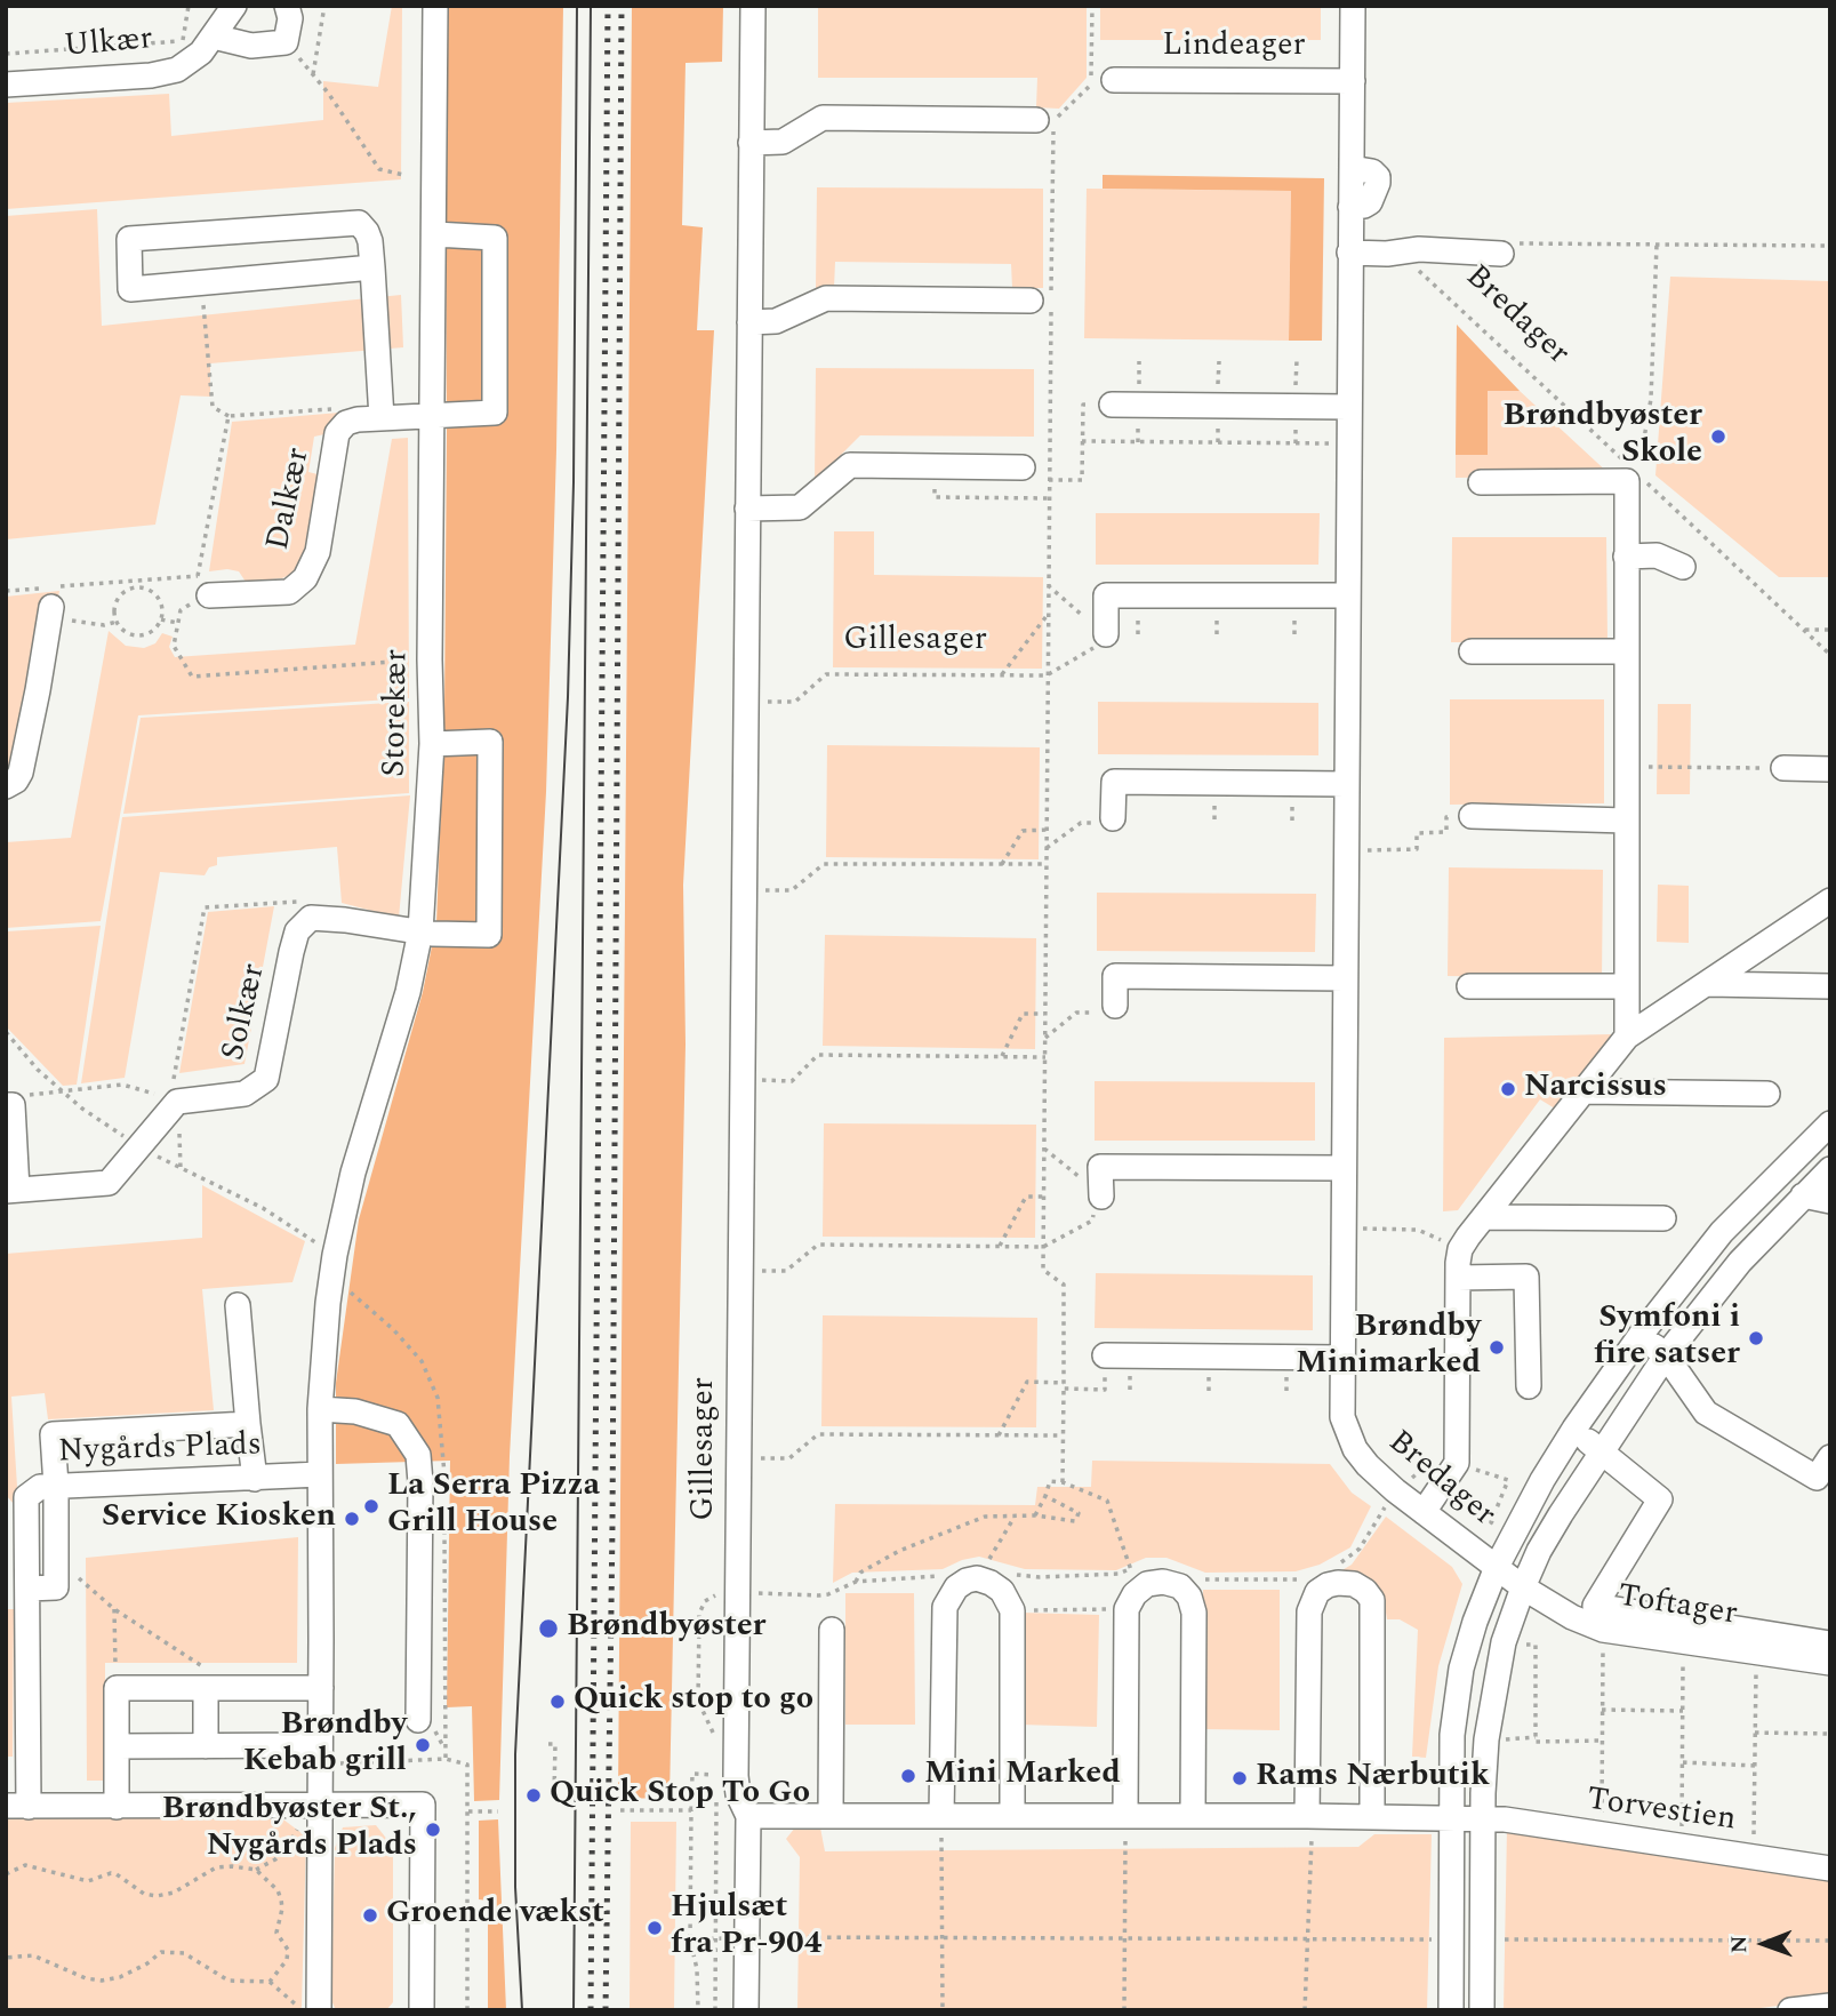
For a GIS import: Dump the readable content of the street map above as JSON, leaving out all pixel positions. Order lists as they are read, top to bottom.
{
  "streets": {
    "street": [
      "Ulkær",
      "Lindeager",
      "Bredager",
      "Dalkær",
      "Gillesager",
      "Storekær",
      "Solkær",
      "Nygårds Plads",
      "Toftager",
      "Torvestien"
    ]
  },
  "crossings": [
    ["Lindeager", "Bredager"],
    ["Bredager", "Toftager"],
    ["Dalkær", "Storekær"],
    ["Gillesager", "Torvestien"]
  ],
  "places": [
    "Brøndbyøster Skole",
    "Narcissus",
    "Symfoni i fire satser",
    "Brøndby Minimarked",
    "La Serra Pizza Grill House",
    "Service Kiosken",
    "Brøndbyøster",
    "Quick stop to go",
    "Brøndby Kebab grill",
    "Mini Marked",
    "Rams Nærbutik",
    "Quick Stop To Go",
    "Brøndbyøster St., Nygårds Plads",
    "Groende vækst",
    "Hjulsæt fra Pr-904"
  ],
  "north": "left"
}
